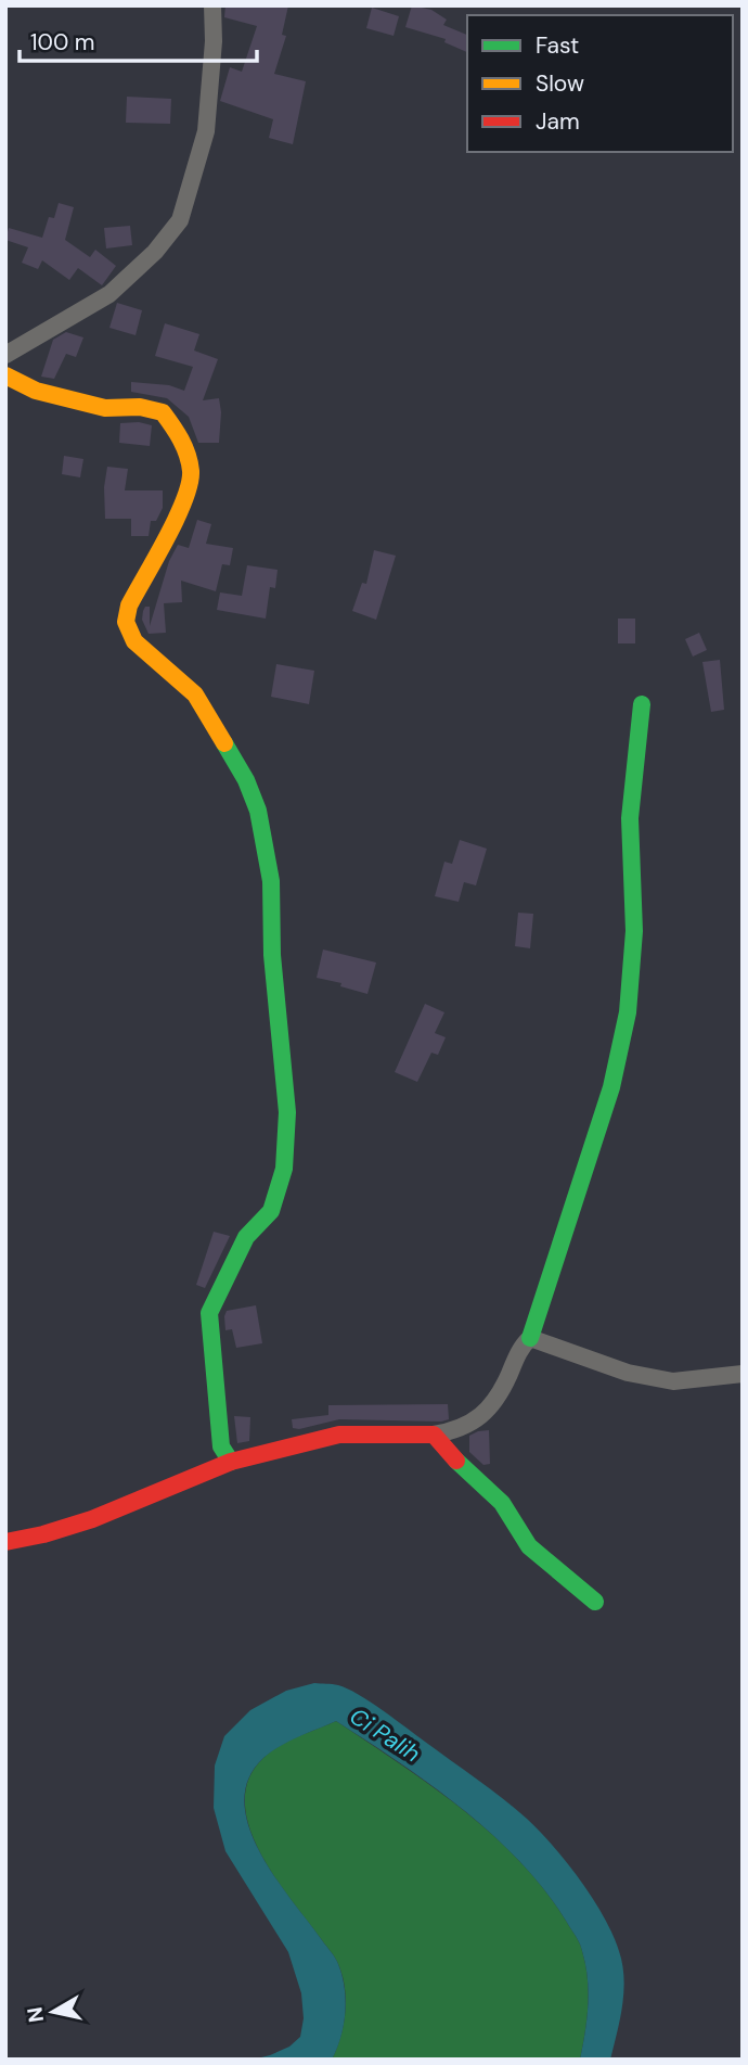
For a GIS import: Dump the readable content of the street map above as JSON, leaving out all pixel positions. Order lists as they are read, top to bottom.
{
  "water": ["Ci Palih"],
  "legend": ["Fast", "Slow", "Jam"],
  "scale_bar": "100 m",
  "north": "left"
}
